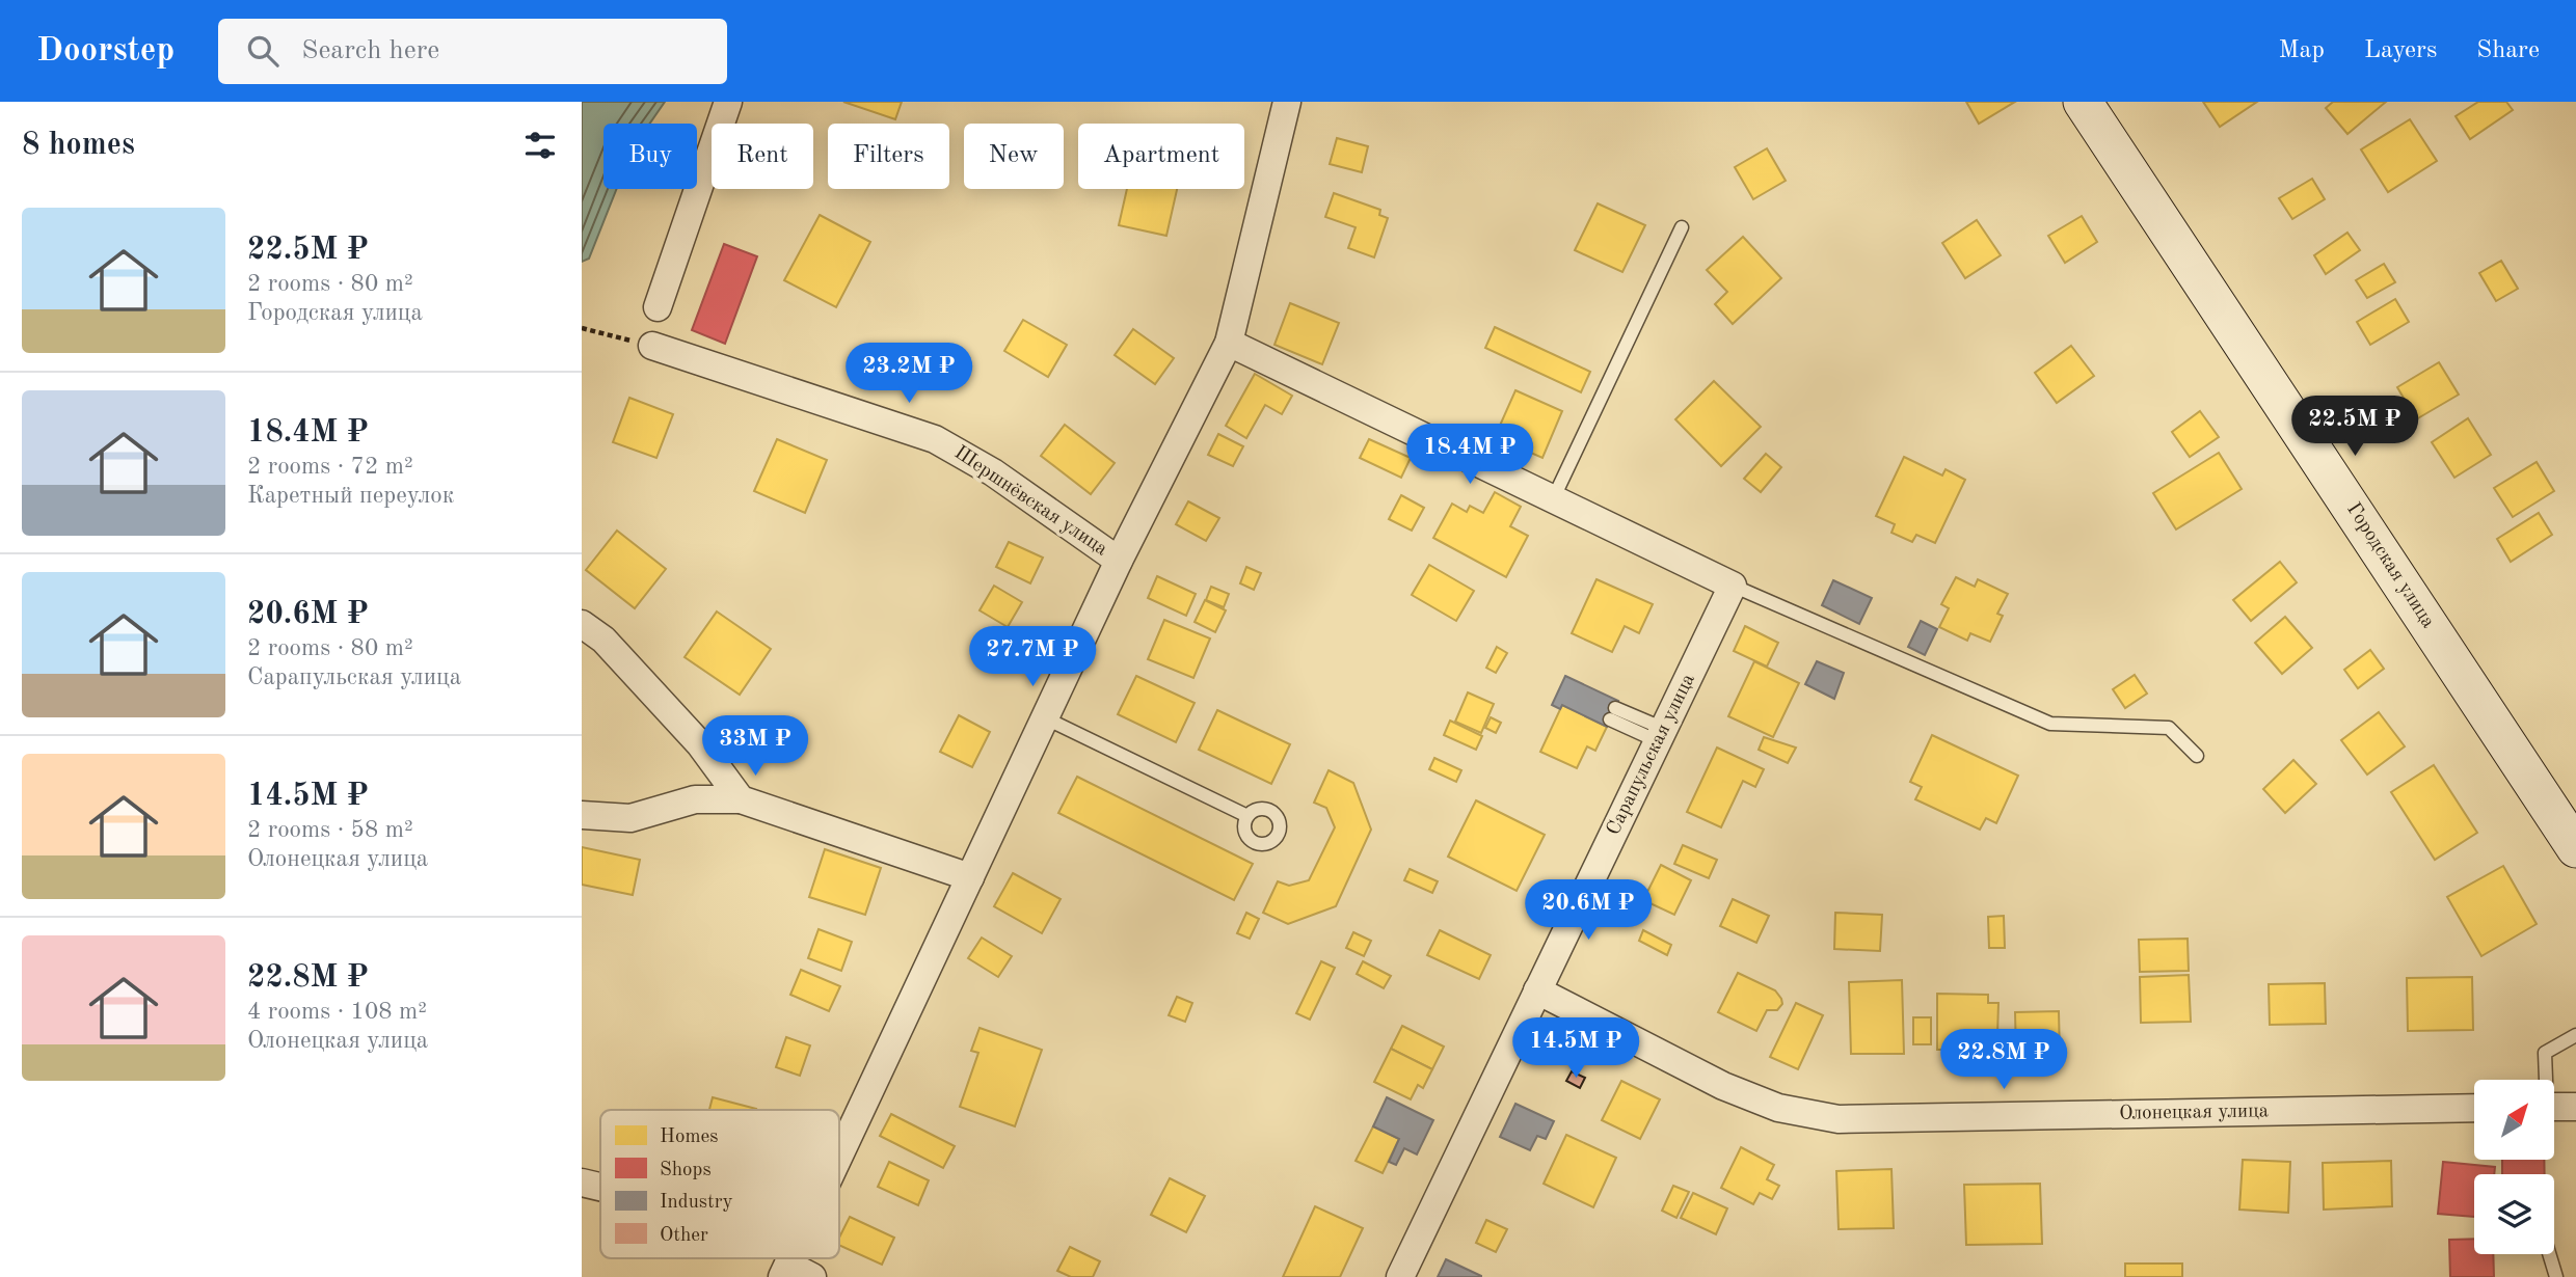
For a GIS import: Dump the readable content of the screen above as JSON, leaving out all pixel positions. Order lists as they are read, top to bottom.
{
  "streets": {
    "street": [
      "Шершнёвская улица",
      "Городская улица",
      "Сарапульская улица",
      "Олонецкая улица"
    ]
  },
  "crossings": [
    ["Сарапульская улица", "Олонецкая улица"]
  ],
  "legend": [
    "Homes",
    "Shops",
    "Industry",
    "Other"
  ],
  "north": "top right",
  "page": {
    "header": "Doorstep",
    "search": "Search here",
    "nav": ["Map", "Layers", "Share"],
    "heading": "8 homes",
    "chip": [
      "Buy",
      "Rent",
      "Filters",
      "New",
      "Apartment"
    ],
    "list": [
      {
        "name": "22.5M ₽",
        "note": "2 rooms · 80 m² · Городская улица"
      },
      {
        "name": "18.4M ₽",
        "note": "2 rooms · 72 m² · Каретный переулок"
      },
      {
        "name": "20.6M ₽",
        "note": "2 rooms · 80 m² · Сарапульская улица"
      },
      {
        "name": "14.5M ₽",
        "note": "2 rooms · 58 m² · Олонецкая улица"
      },
      {
        "name": "22.8M ₽",
        "note": "4 rooms · 108 m² · Олонецкая улица"
      }
    ],
    "price": [
      "23.2M ₽",
      "22.5M ₽",
      "18.4M ₽",
      "27.7M ₽",
      "33M ₽",
      "20.6M ₽",
      "14.5M ₽",
      "22.8M ₽"
    ]
  }
}
